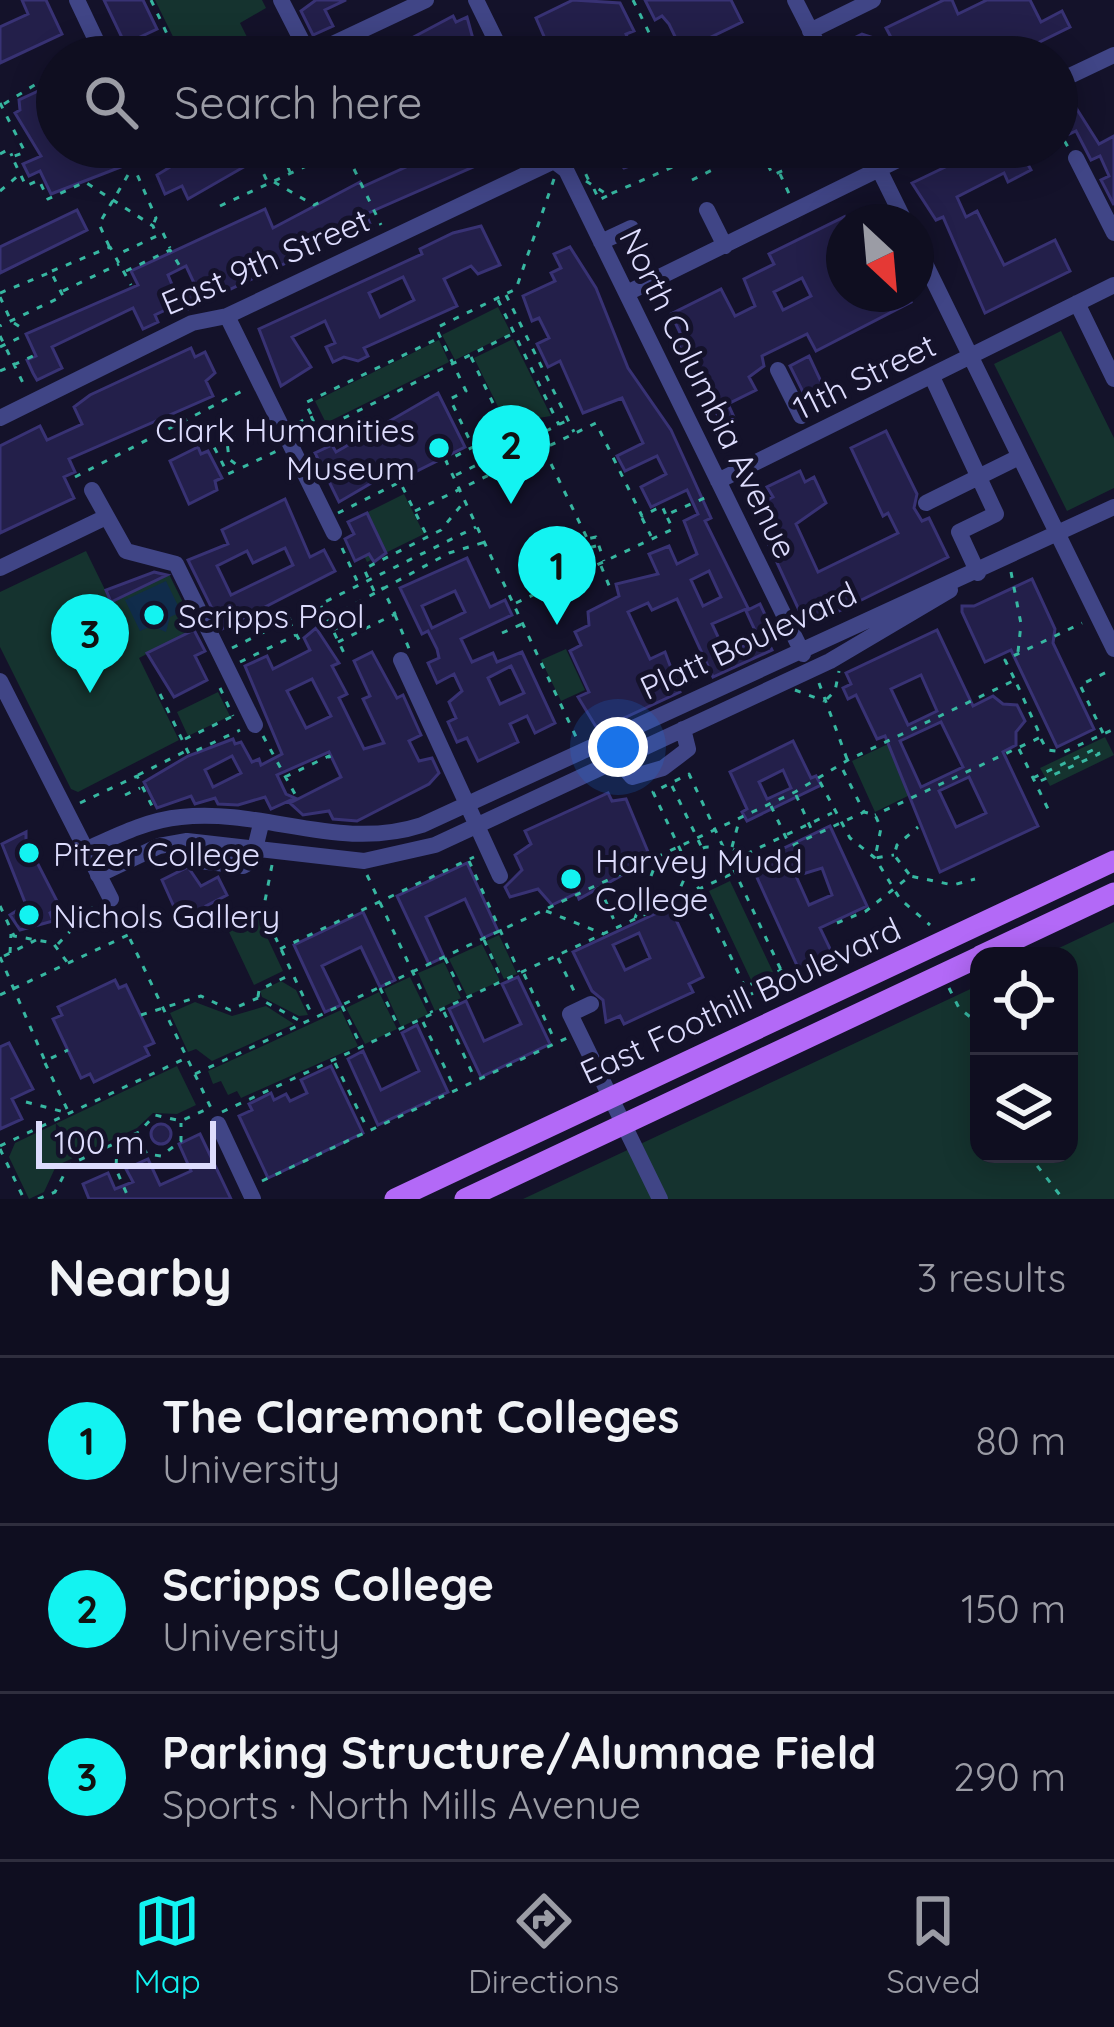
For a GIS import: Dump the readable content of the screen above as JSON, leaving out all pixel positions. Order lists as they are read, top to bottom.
{
  "streets": {
    "main road": ["East Foothill Boulevard"],
    "street": [
      "East 9th Street",
      "11th Street",
      "North Columbia Avenue",
      "Platt Boulevard"
    ]
  },
  "crossings": [
    ["11th Street", "North Columbia Avenue"],
    ["North Columbia Avenue", "Platt Boulevard"]
  ],
  "places": [
    "Clark Humanities Museum",
    "Scripps Pool",
    "Pitzer College",
    "Harvey Mudd College",
    "Nichols Gallery"
  ],
  "scale_bar": "100 m",
  "north": "bottom right",
  "page": {
    "search": "Search here",
    "pins": ["2", "1", "3"],
    "scale": "100 m",
    "heading": ["Nearby", "3 results"],
    "list": [
      {
        "mark": "1",
        "name": "The Claremont Colleges",
        "note": "University",
        "value": "80 m"
      },
      {
        "mark": "2",
        "name": "Scripps College",
        "note": "University",
        "value": "150 m"
      },
      {
        "mark": "3",
        "name": "Parking Structure/Alumnae Field",
        "note": "Sports · North Mills Avenue",
        "value": "290 m"
      }
    ],
    "nav": ["Map", "Directions", "Saved"]
  }
}
